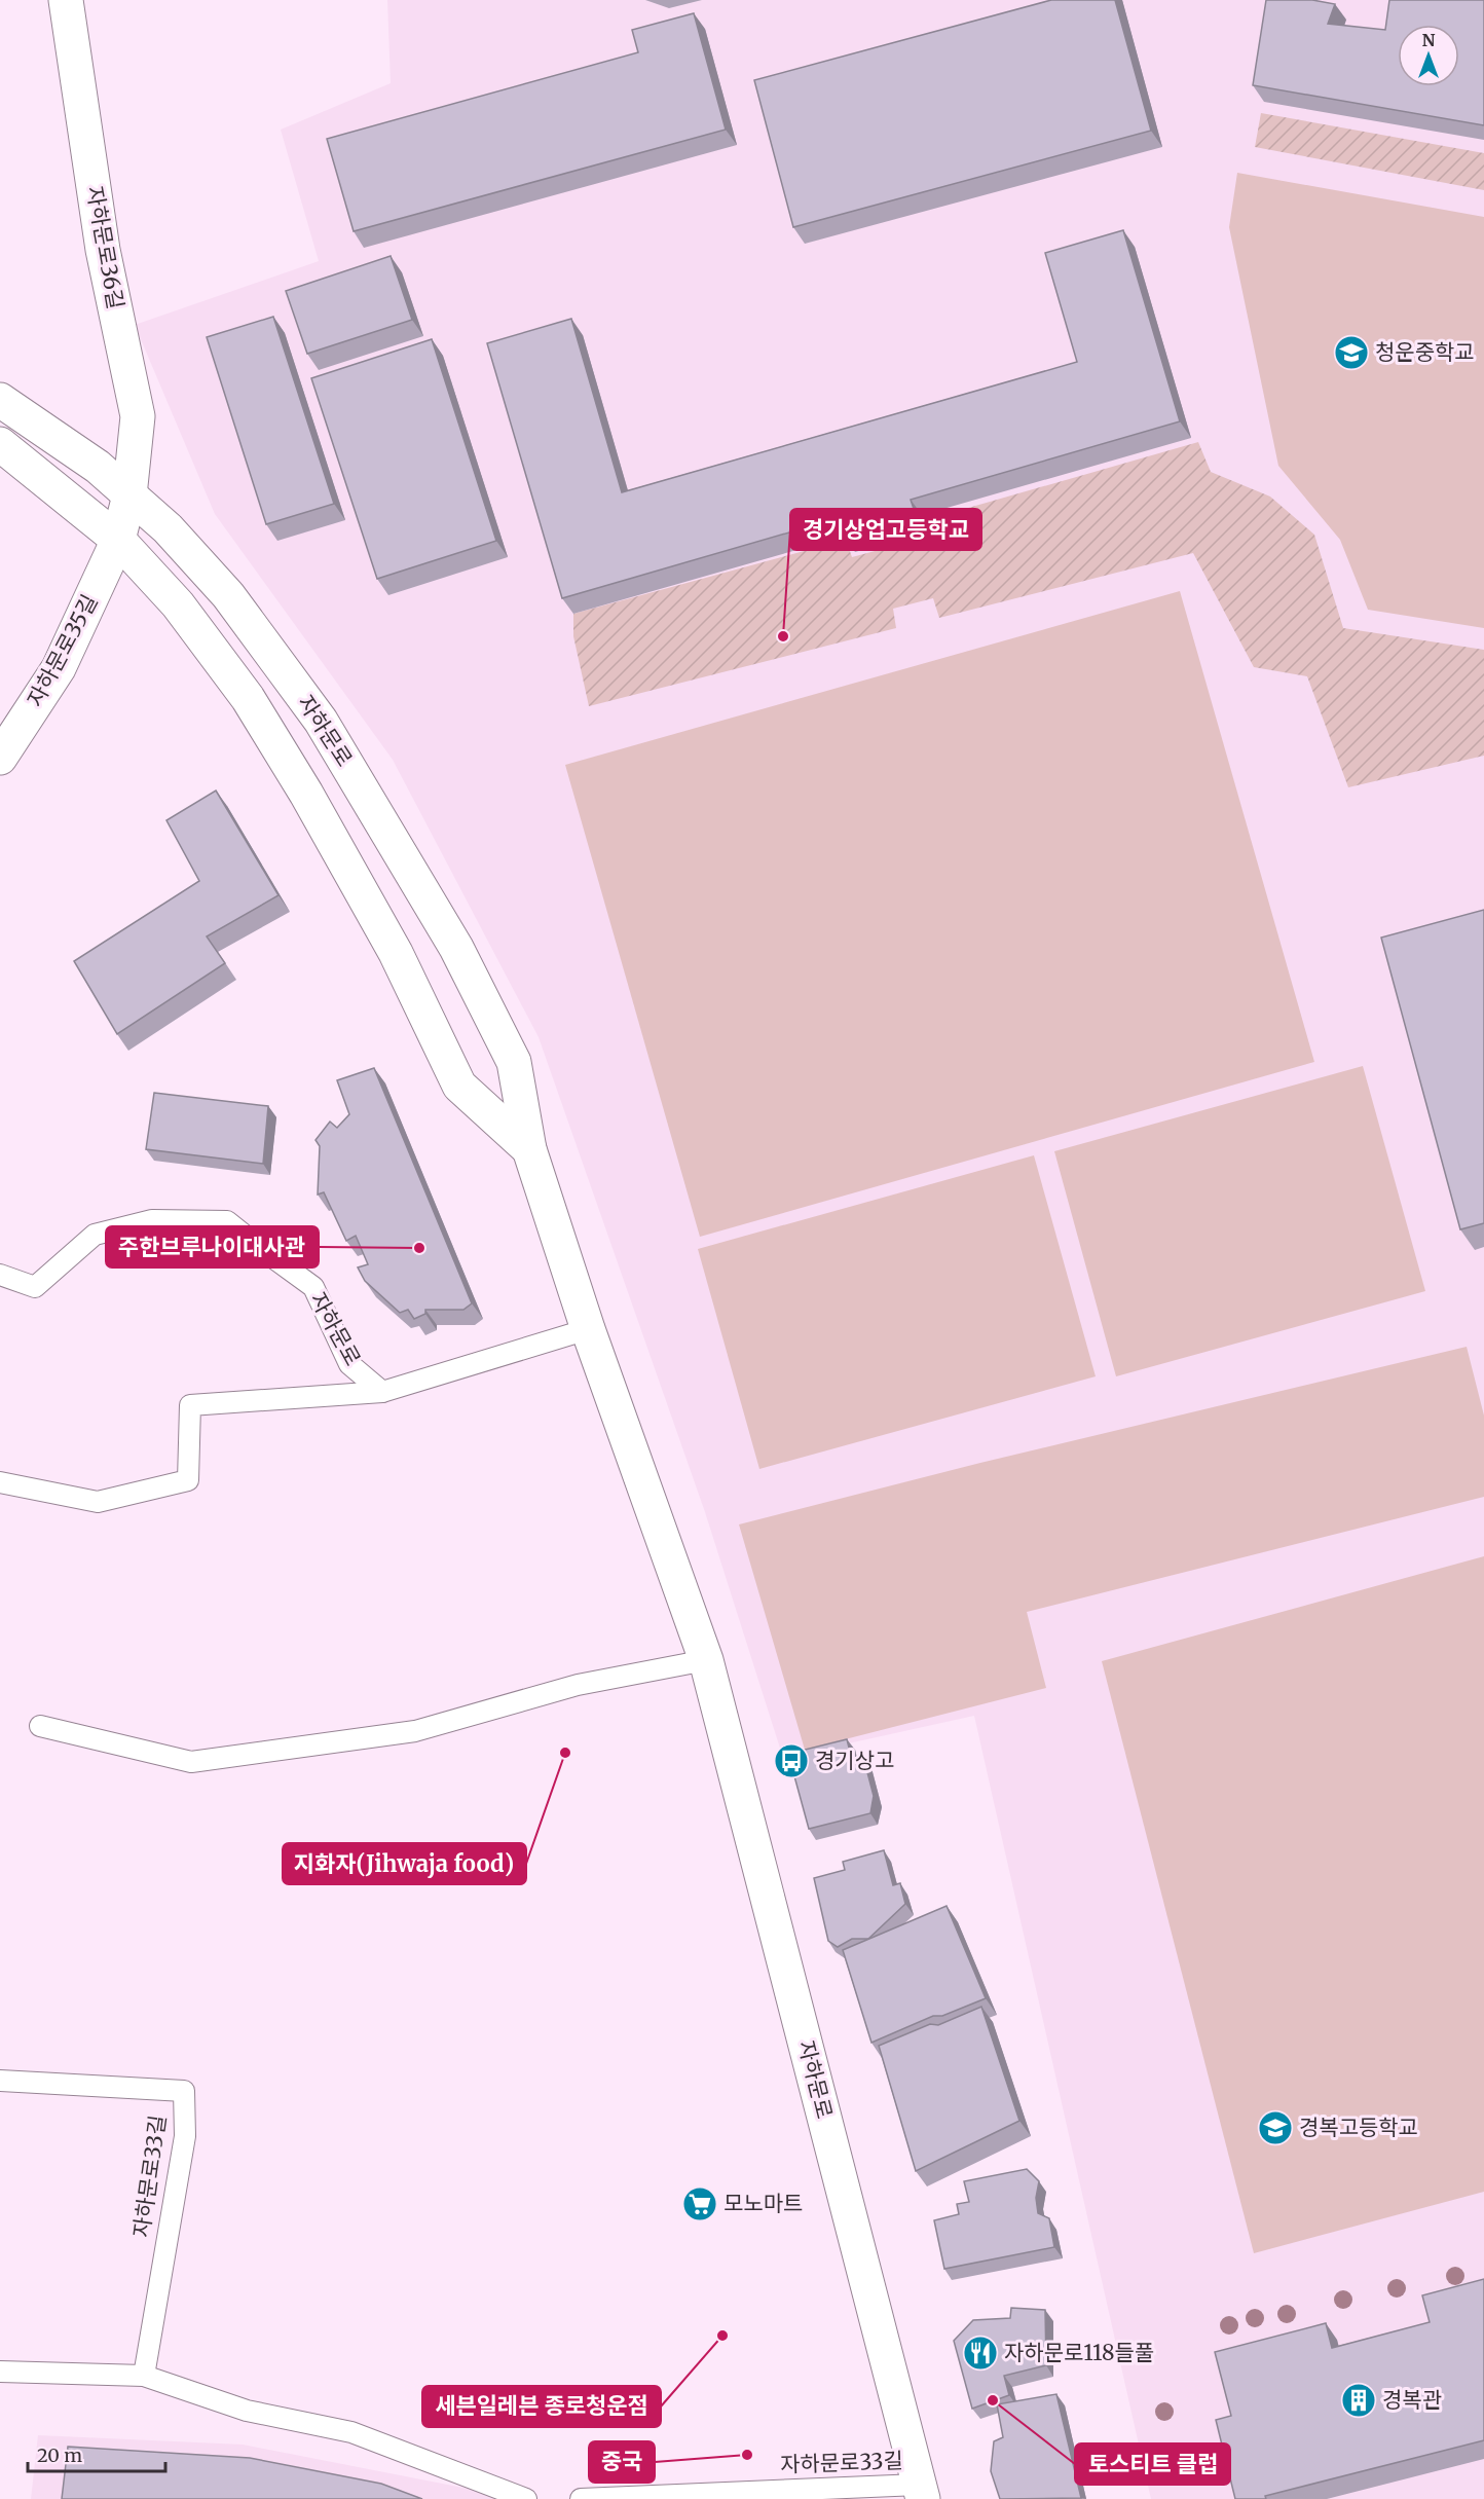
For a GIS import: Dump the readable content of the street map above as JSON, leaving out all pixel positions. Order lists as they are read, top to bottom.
{
  "streets": {
    "main road": ["자하문로36길", "자하문로35길", "자하문로"],
    "lane": ["자하문로33길"]
  },
  "crossings": [
    ["자하문로36길", "자하문로35길"],
    ["자하문로36길", "자하문로"],
    ["자하문로35길", "자하문로"],
    ["자하문로", "자하문로33길"]
  ],
  "places": {
    "school or university": ["청운중학교", "경복고등학교"],
    "other": [
      "경기상업고등학교",
      "주한브루나이대사관",
      "지화자(Jihwaja food)",
      "세븐일레븐 종로청운점",
      "토스티트 클럽",
      "중국"
    ],
    "bus stop": ["경기상고"],
    "supermarket": ["모노마트"],
    "restaurant": ["자하문로118들풀"],
    "building": ["경복관"]
  },
  "scale_bar": "20 m",
  "north": "top"
}
